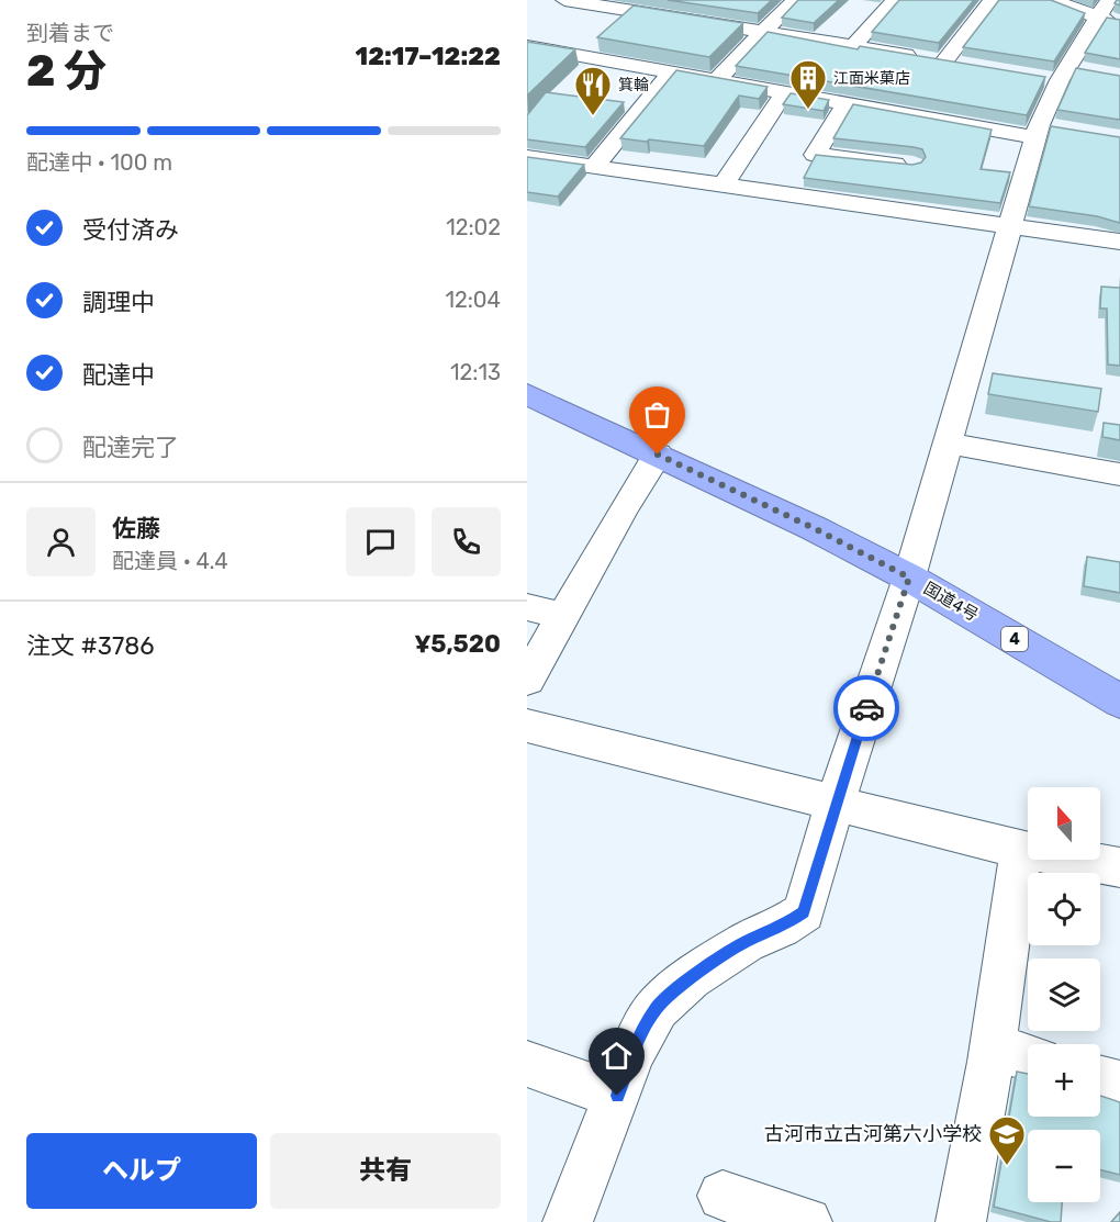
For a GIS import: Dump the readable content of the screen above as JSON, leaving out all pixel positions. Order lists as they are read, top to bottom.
{
  "streets": {
    "highway": ["国道4号", "4"]
  },
  "places": {
    "building": ["江面米菓店"],
    "restaurant": ["箕輪"],
    "school or university": ["古河市立古河第六小学校"]
  },
  "north": "top",
  "page": {
    "heading": ["2 分", "到着まで", "12:17–12:22"],
    "panel": [
      "佐藤",
      "配達員 · 4.4",
      "注文 #3786",
      "¥5,520"
    ],
    "bar": "配達中 · 100 m",
    "list": [
      ["受付済み", "12:02"],
      ["調理中", "12:04"],
      ["配達中", "12:13"],
      "配達完了"
    ],
    "map_buttons": ["+", "−"],
    "buttons": ["ヘルプ", "共有"]
  }
}
